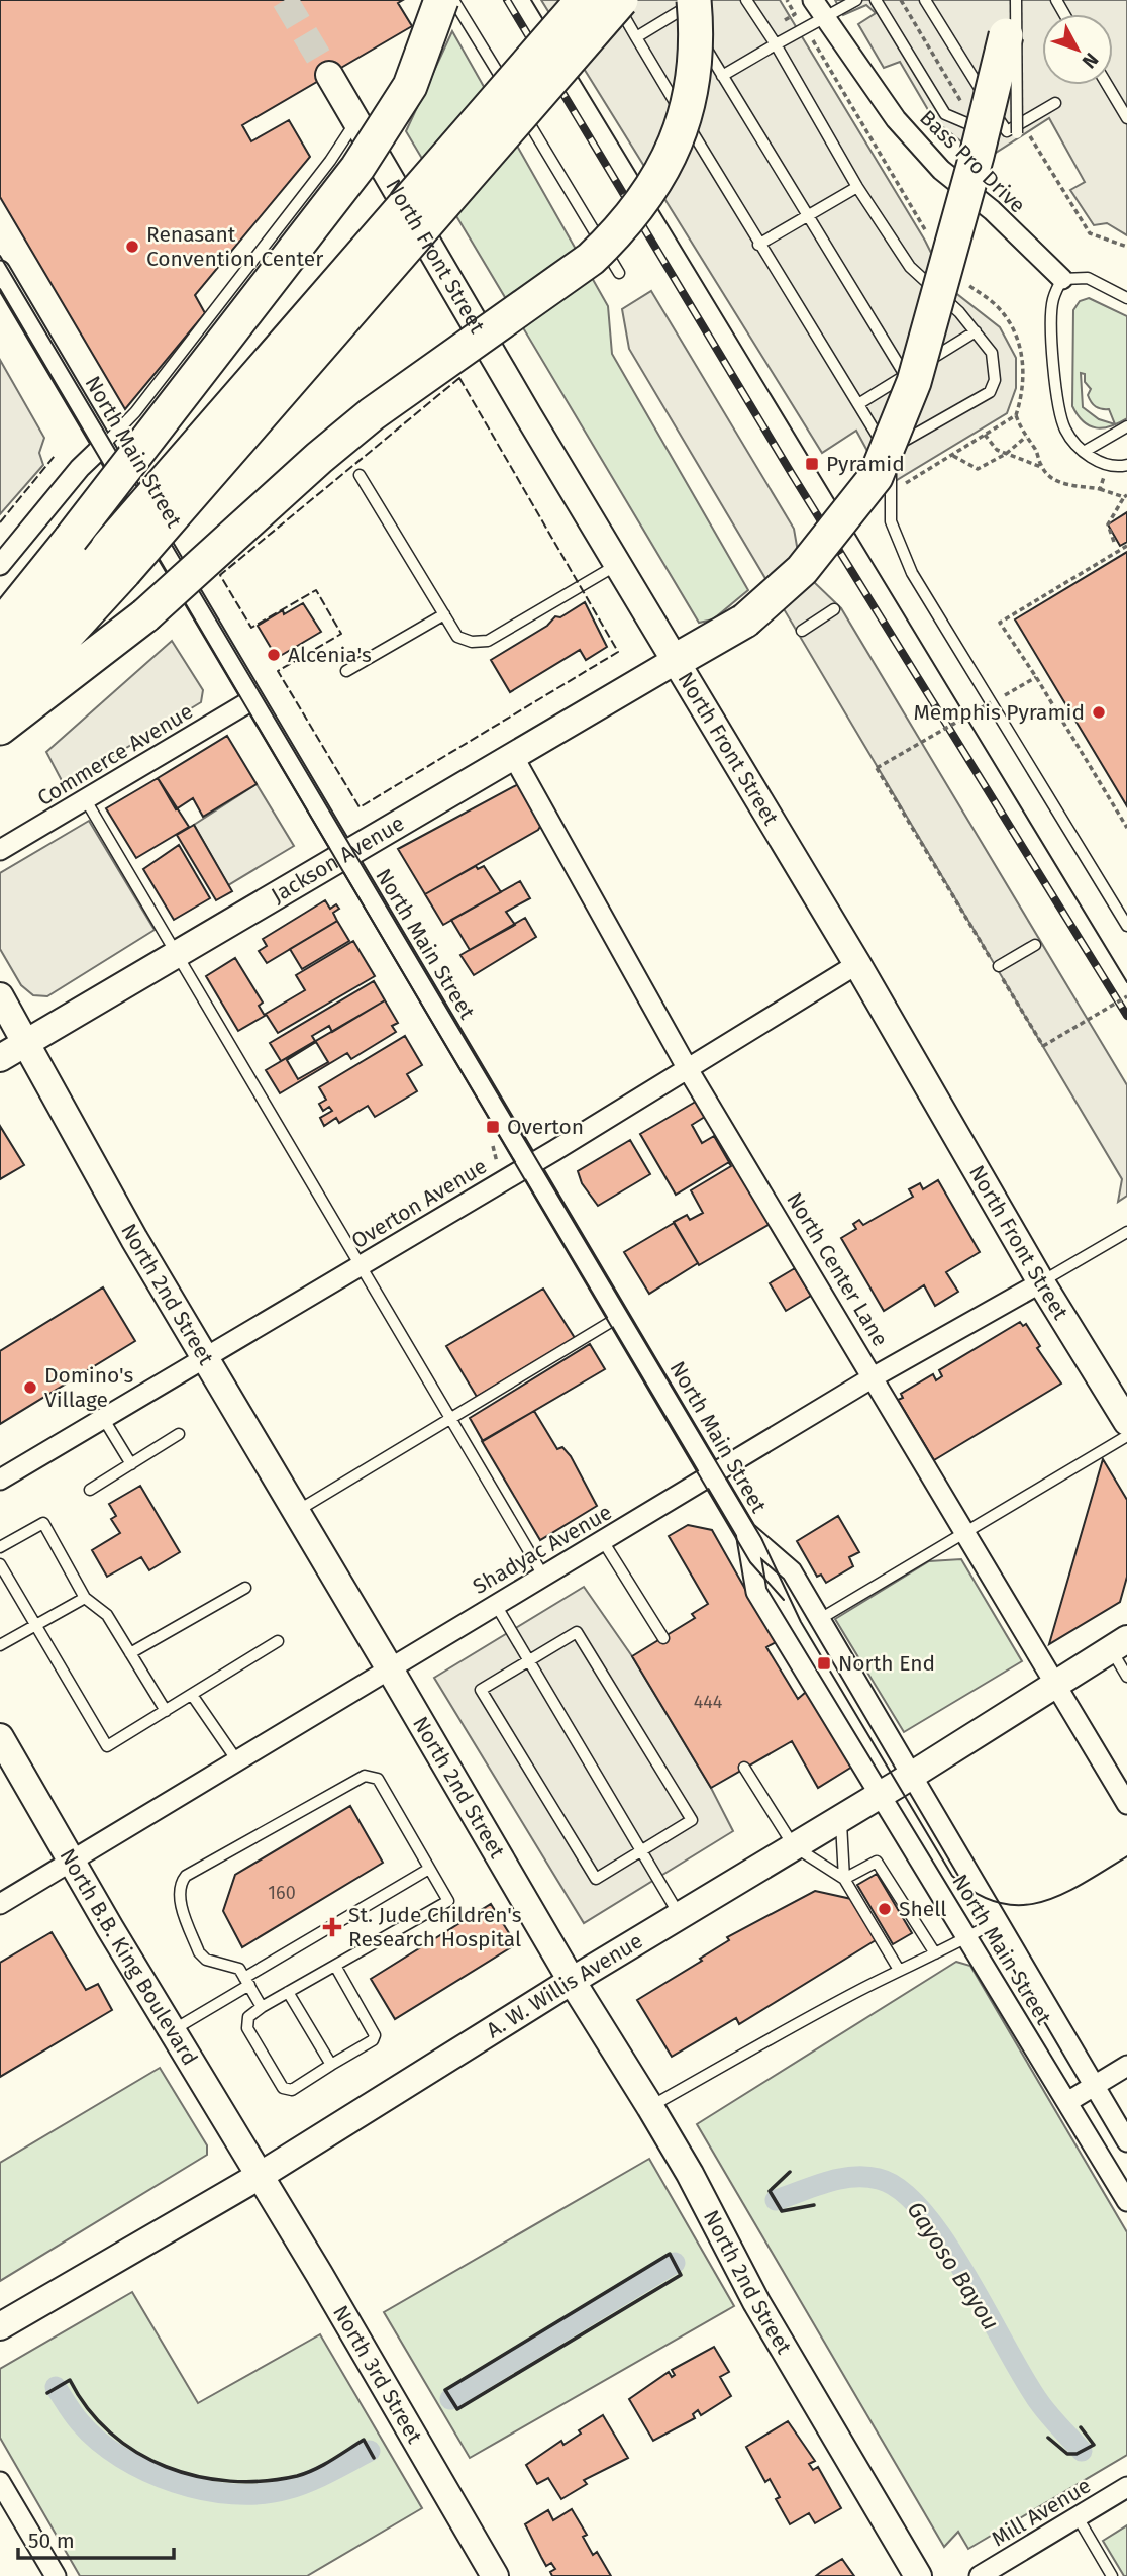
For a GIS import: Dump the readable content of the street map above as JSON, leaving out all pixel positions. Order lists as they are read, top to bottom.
{
  "streets": {
    "street": [
      "Bass Pro Drive",
      "North Front Street",
      "North Main Street",
      "Commerce Avenue",
      "Jackson Avenue",
      "Overton Avenue",
      "North Center Lane",
      "North 2nd Street",
      "Shadyac Avenue",
      "North B.B. King Boulevard",
      "A. W. Willis Avenue",
      "North 3rd Street",
      "Mill Avenue"
    ]
  },
  "crossings": [
    ["North Front Street", "Jackson Avenue"],
    ["North Front Street", "Overton Avenue"],
    ["North Front Street", "Shadyac Avenue"],
    ["North Main Street", "Commerce Avenue"],
    ["North Main Street", "Jackson Avenue"],
    ["North Main Street", "Overton Avenue"],
    ["North Main Street", "Shadyac Avenue"],
    ["North Main Street", "A. W. Willis Avenue"],
    ["Jackson Avenue", "North Center Lane"],
    ["Jackson Avenue", "North 2nd Street"],
    ["Overton Avenue", "North Center Lane"],
    ["Overton Avenue", "North 2nd Street"],
    ["North Center Lane", "Shadyac Avenue"],
    ["North Center Lane", "A. W. Willis Avenue"],
    ["North 2nd Street", "Shadyac Avenue"],
    ["North 2nd Street", "A. W. Willis Avenue"],
    ["Shadyac Avenue", "North B.B. King Boulevard"],
    ["North B.B. King Boulevard", "A. W. Willis Avenue"],
    ["North B.B. King Boulevard", "North 3rd Street"],
    ["A. W. Willis Avenue", "North 3rd Street"]
  ],
  "water": ["Gayoso Bayou"],
  "places": {
    "other": [
      "Renasant Convention Center",
      "Alcenia's",
      "Memphis Pyramid",
      "Domino's Village",
      "Shell"
    ],
    "transit": ["Pyramid", "Overton", "North End"],
    "health": ["St. Jude Children's Research Hospital"]
  },
  "house_numbers": ["444", "160"],
  "scale_bar": "50 m",
  "north": "bottom right"
}
